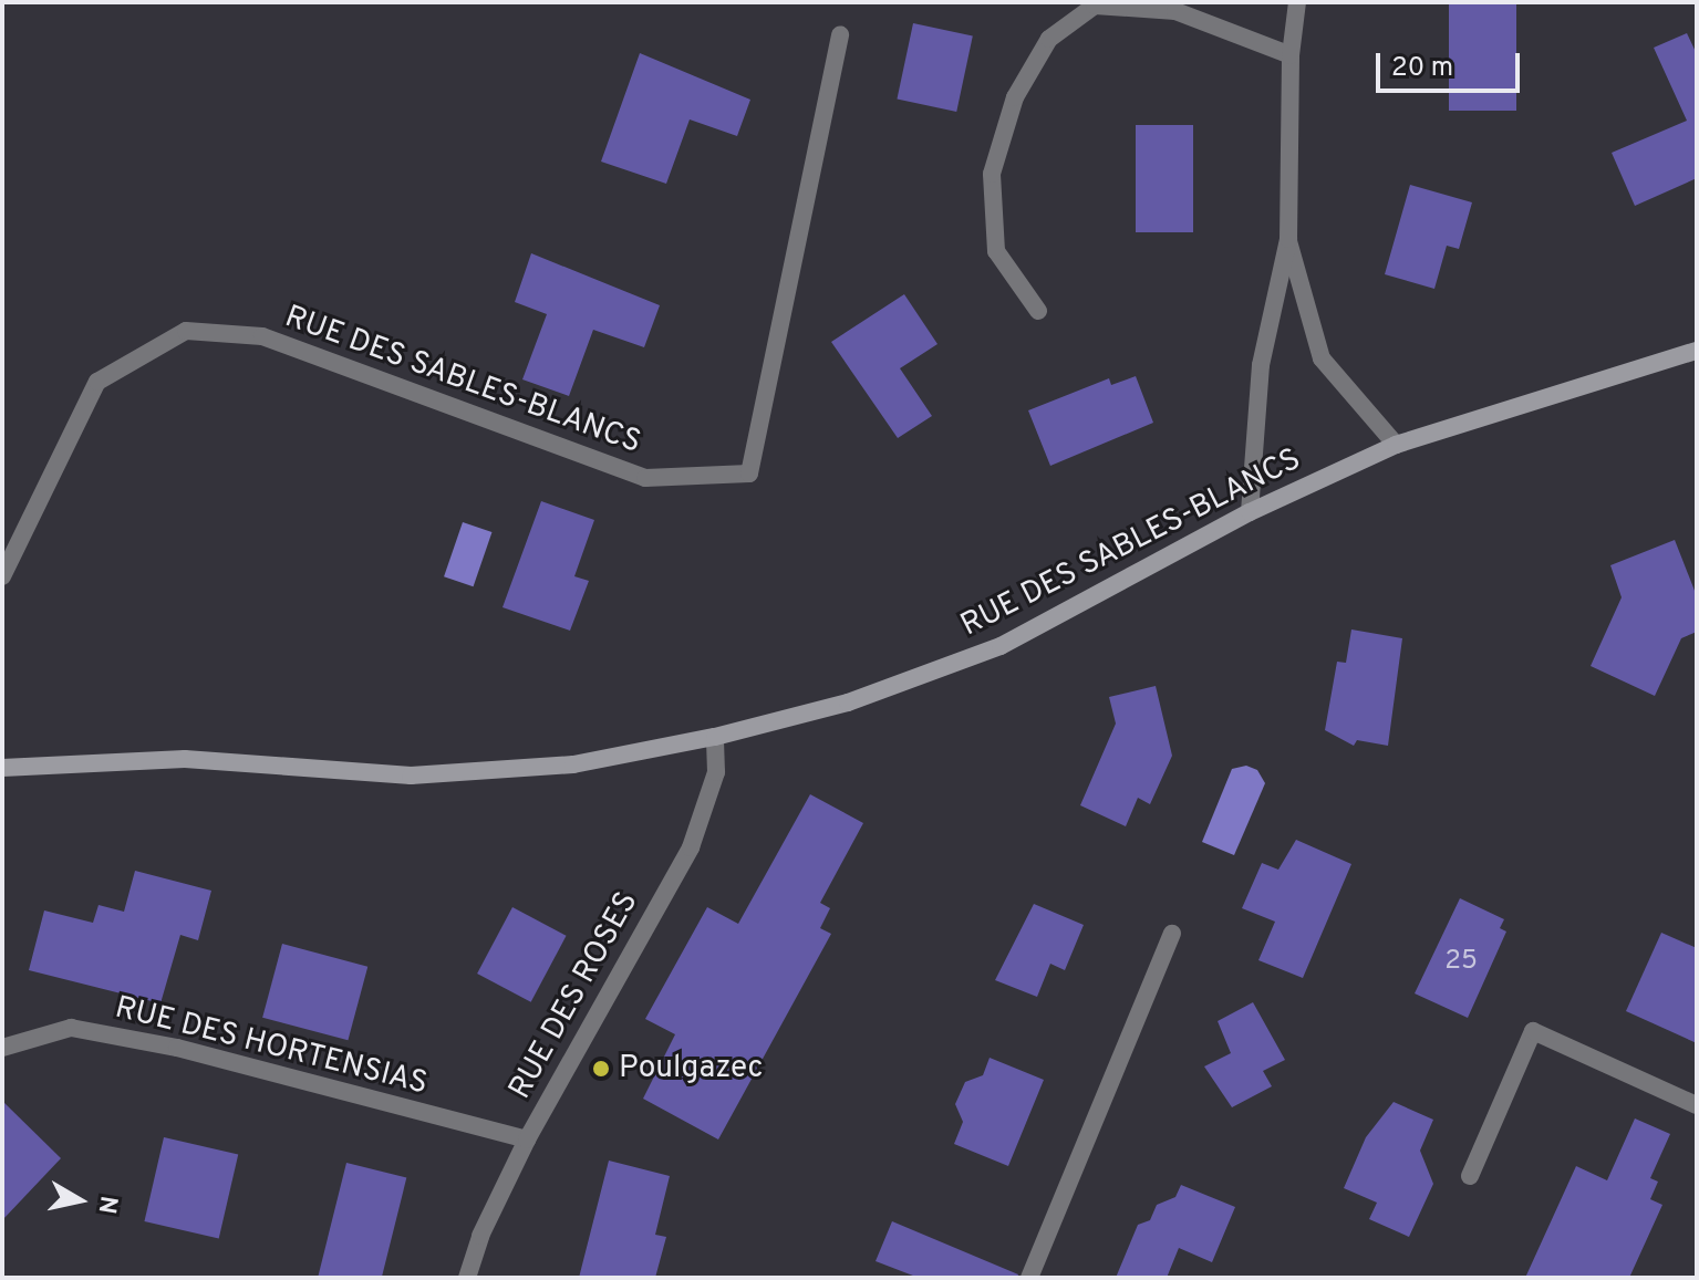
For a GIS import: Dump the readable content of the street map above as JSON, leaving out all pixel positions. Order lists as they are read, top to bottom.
{
  "streets": {
    "street": ["RUE DES SABLES-BLANCS", "RUE DES ROSES", "RUE DES HORTENSIAS"]
  },
  "crossings": [
    ["RUE DES SABLES-BLANCS", "RUE DES ROSES"],
    ["RUE DES ROSES", "RUE DES HORTENSIAS"]
  ],
  "places": ["Poulgazec"],
  "house_numbers": ["25"],
  "scale_bar": "20 m",
  "north": "right"
}
